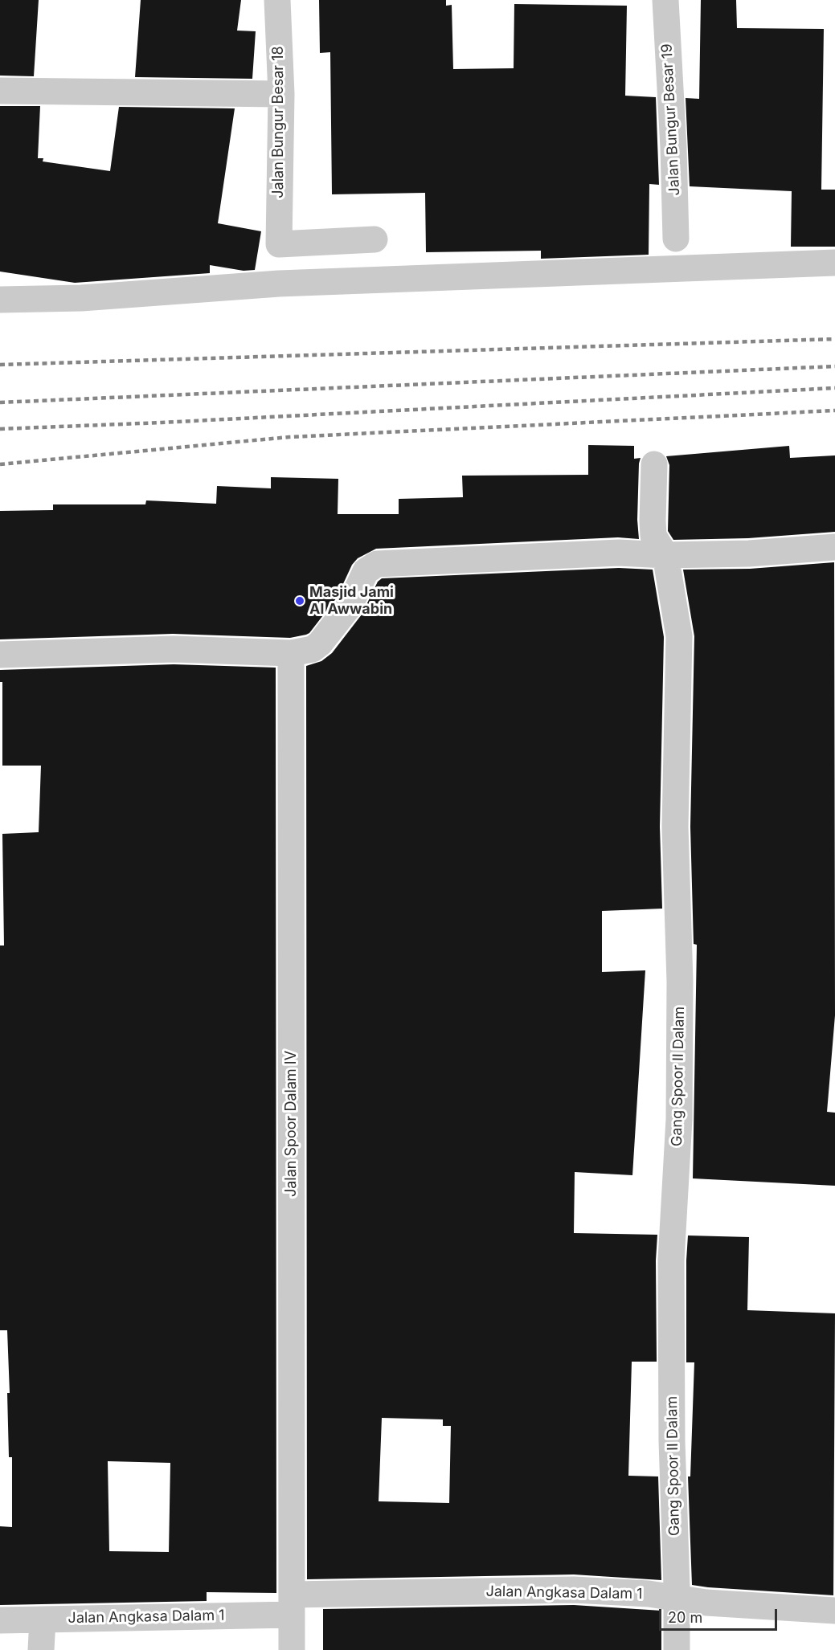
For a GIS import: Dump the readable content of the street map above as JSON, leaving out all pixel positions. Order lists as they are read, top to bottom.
{
  "streets": {
    "street": [
      "Jalan Bungur Besar 19",
      "Jalan Bungur Besar 18",
      "Gang Spoor II Dalam",
      "Jalan Spoor Dalam IV",
      "Jalan Angkasa Dalam 1"
    ]
  },
  "crossings": [
    ["Gang Spoor II Dalam", "Jalan Angkasa Dalam 1"],
    ["Jalan Spoor Dalam IV", "Jalan Angkasa Dalam 1"]
  ],
  "places": ["Masjid Jami Al Awwabin"],
  "scale_bar": "20 m"
}
